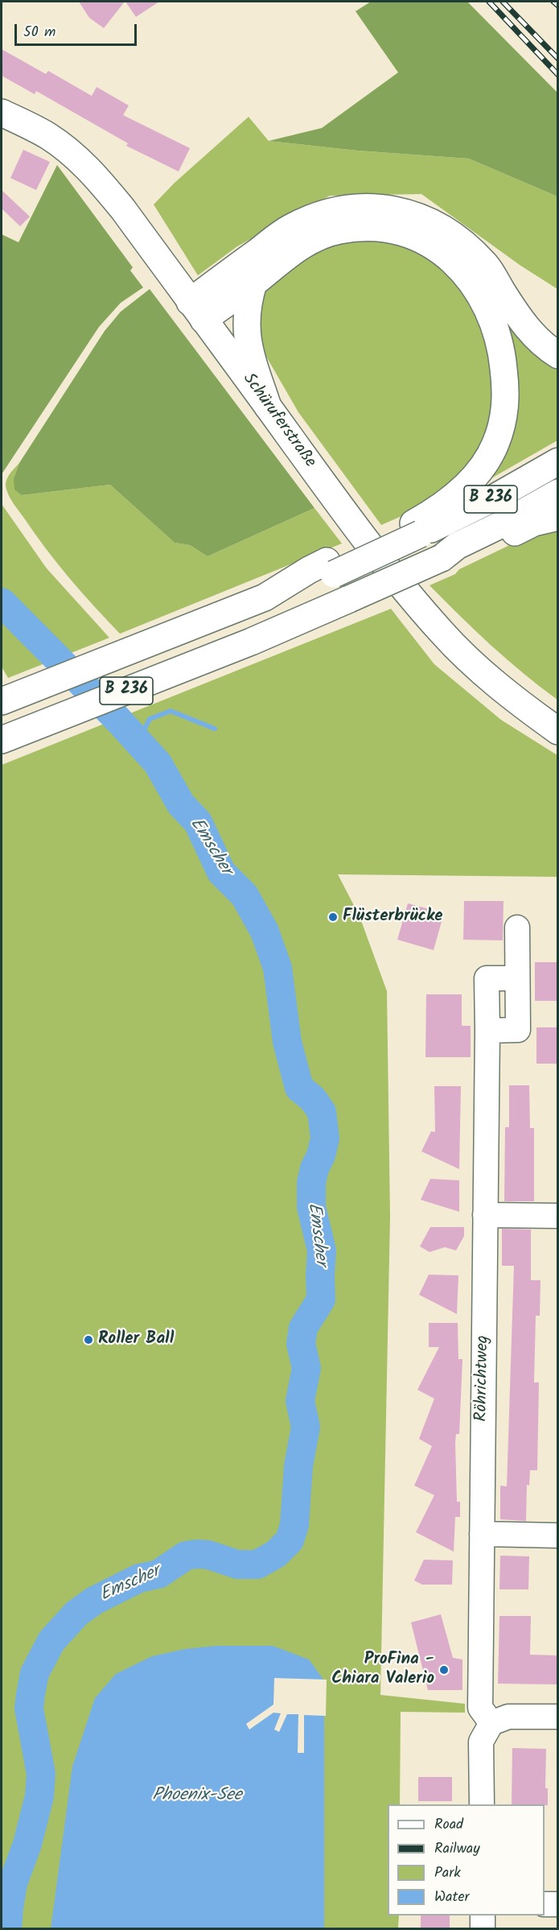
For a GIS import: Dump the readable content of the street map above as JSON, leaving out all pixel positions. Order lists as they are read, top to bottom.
{
  "streets": {
    "main road": ["Schüruferstraße", "B 236"],
    "street": ["Röhrichtweg"]
  },
  "water": ["Emscher", "Phoenix-See"],
  "places": ["Flüsterbrücke", "Roller Ball", "ProFina - Chiara Valerio"],
  "legend": [
    "Road",
    "Railway",
    "Park",
    "Water"
  ],
  "scale_bar": "50 m"
}
